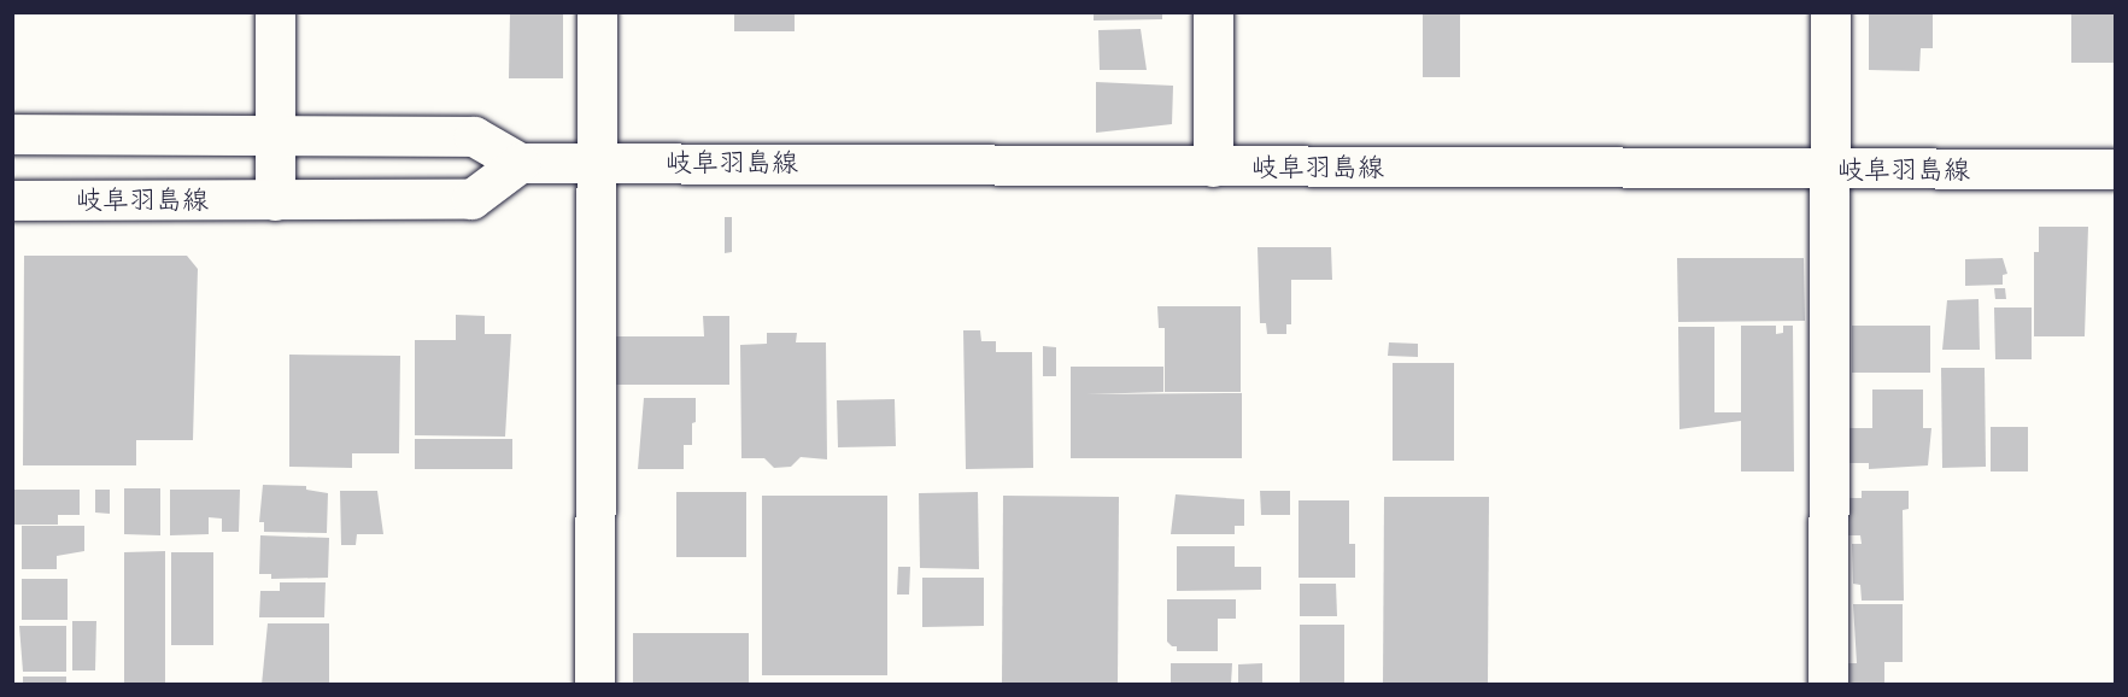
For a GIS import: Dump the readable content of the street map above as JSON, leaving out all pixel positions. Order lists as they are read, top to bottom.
{
  "streets": {
    "main road": ["岐阜羽島線"]
  }
}
